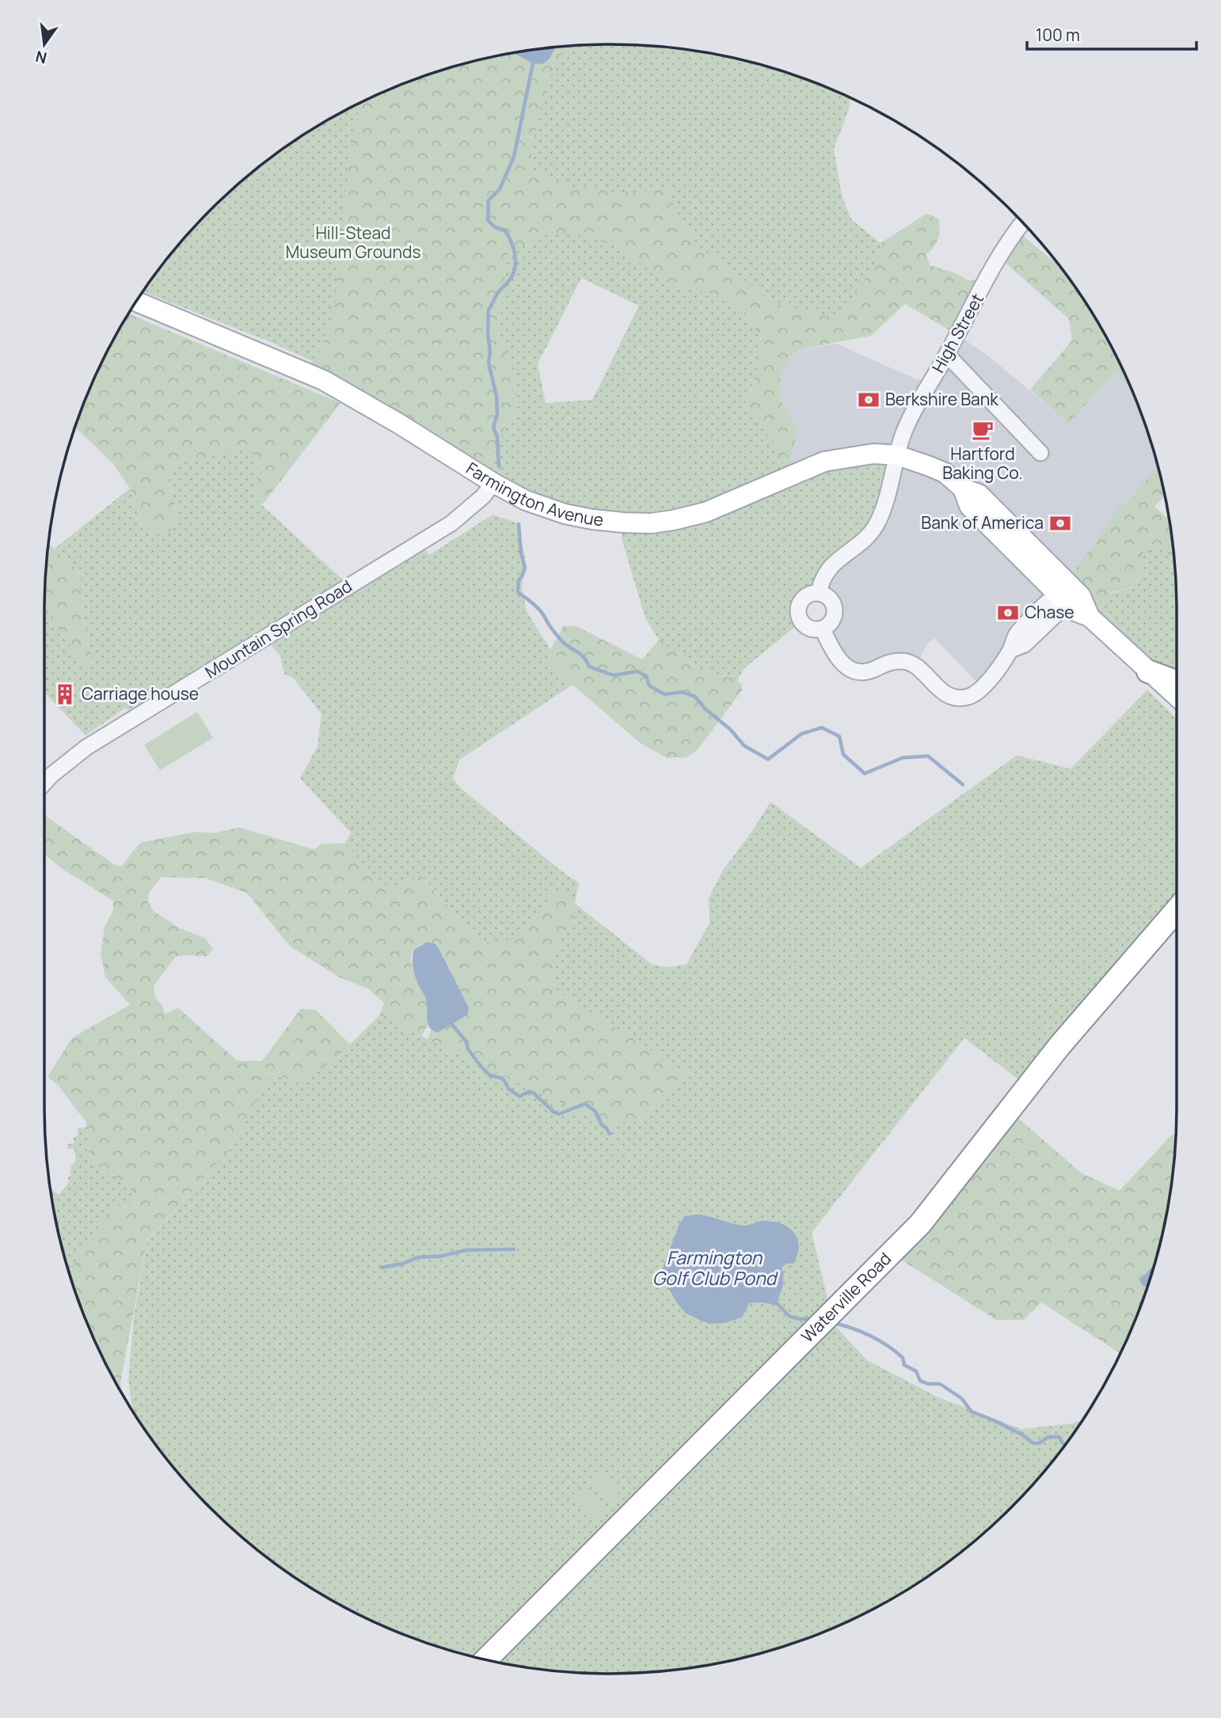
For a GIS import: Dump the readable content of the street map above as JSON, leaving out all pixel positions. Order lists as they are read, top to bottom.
{
  "streets": {
    "highway": ["Waterville Road"],
    "main road": ["Farmington Avenue"],
    "street": ["High Street", "Mountain Spring Road"]
  },
  "crossings": [
    ["High Street", "Farmington Avenue"],
    ["Farmington Avenue", "Mountain Spring Road"]
  ],
  "water": ["Farmington Golf Club Pond"],
  "parks": ["Hill-Stead Museum Grounds"],
  "places": {
    "bank": ["Berkshire Bank", "Bank of America", "Chase"],
    "cafe": ["Hartford Baking Co."],
    "building": ["Carriage house"]
  },
  "scale_bar": "100 m",
  "north": "bottom"
}
